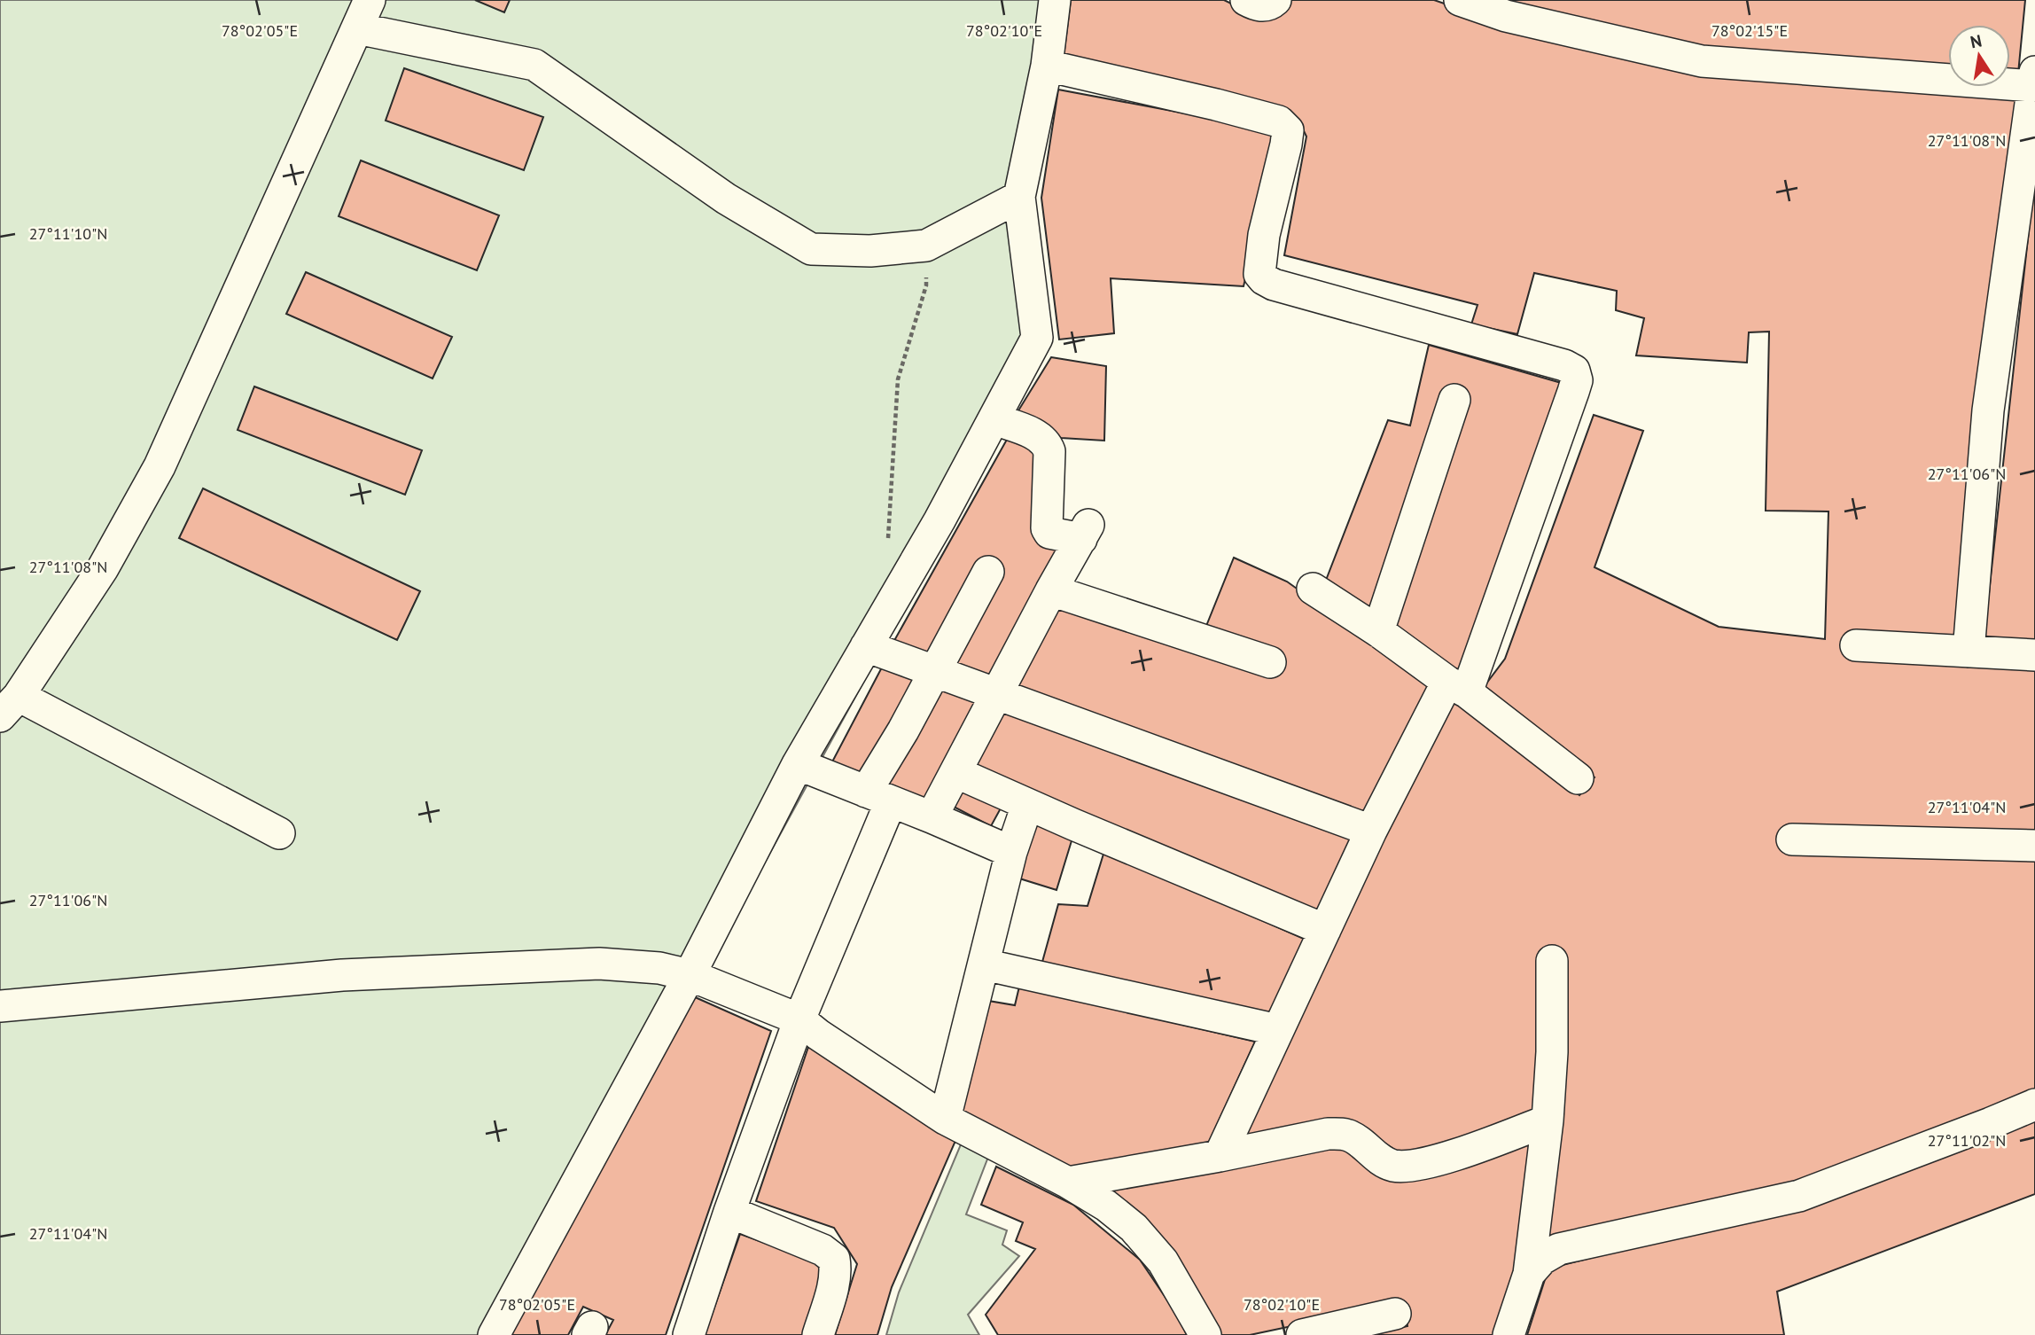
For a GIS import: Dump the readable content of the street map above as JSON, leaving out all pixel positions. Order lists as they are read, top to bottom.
{
  "north": "top",
  "coordinates": [
    "78°02'05\"E",
    "78°02'10\"E",
    "78°02'15\"E",
    "27°11'08\"N",
    "27°11'10\"N",
    "27°11'06\"N",
    "27°11'04\"N",
    "27°11'02\"N"
  ]
}
